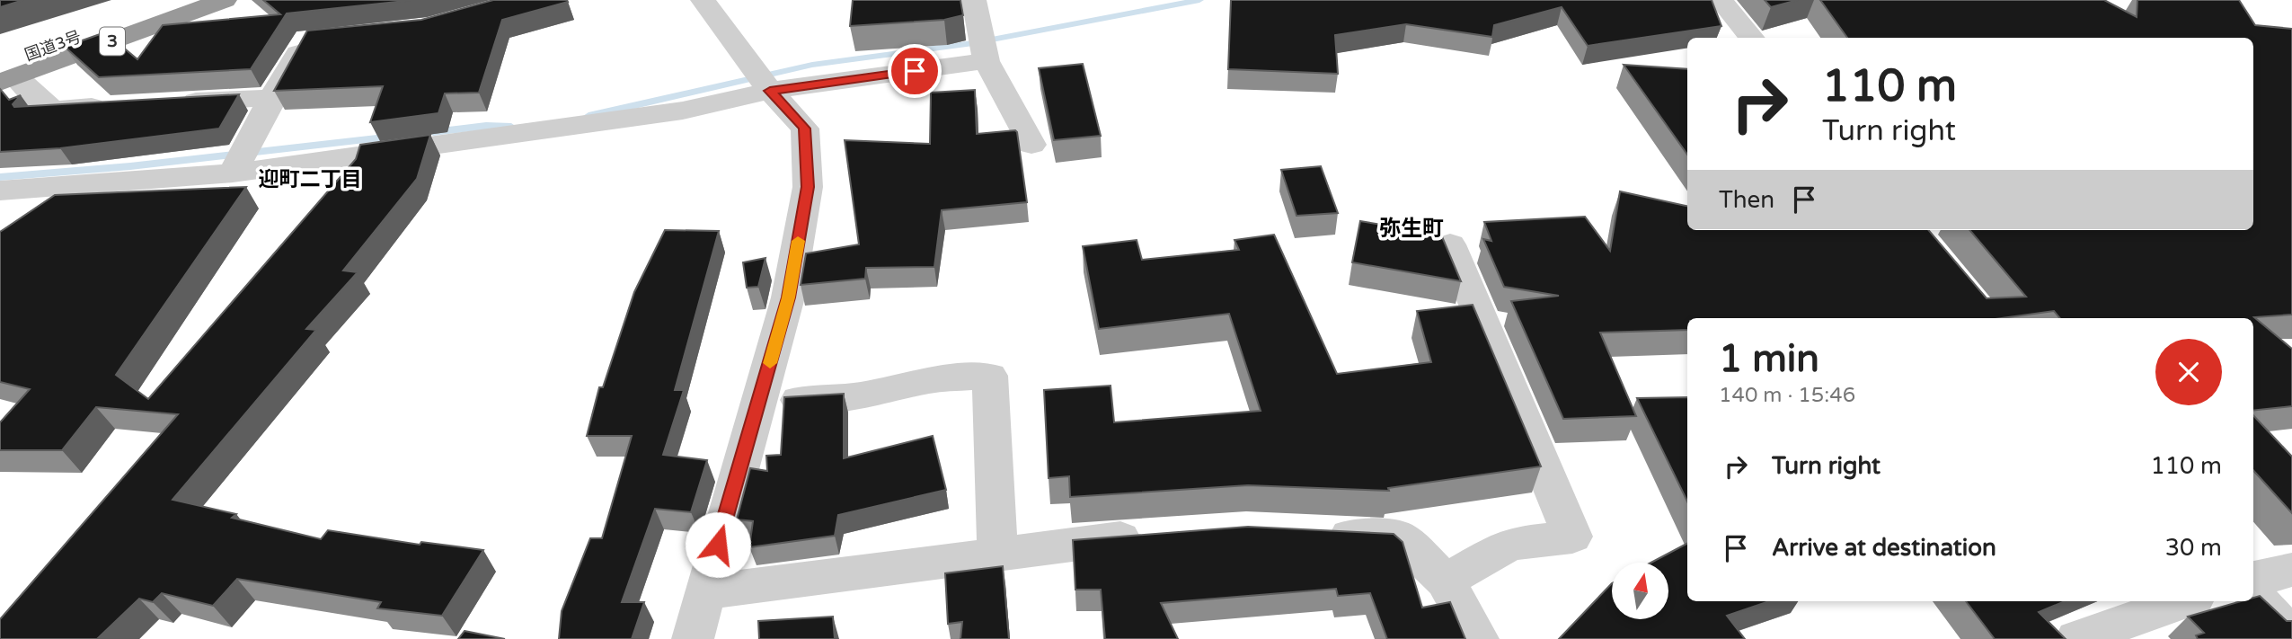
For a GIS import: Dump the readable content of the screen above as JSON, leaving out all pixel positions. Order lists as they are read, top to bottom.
{
  "streets": {
    "highway": ["3", "国道3号"]
  },
  "districts": ["迎町二丁目", "弥生町"],
  "north": "top",
  "page": {
    "turn": ["110 m", "Turn right"],
    "then": "Then",
    "heading": ["1 min", "140 m · 15:46"],
    "list": [
      {
        "name": "Turn right",
        "value": "110 m"
      },
      {
        "name": "Arrive at destination",
        "value": "30 m"
      }
    ]
  }
}
